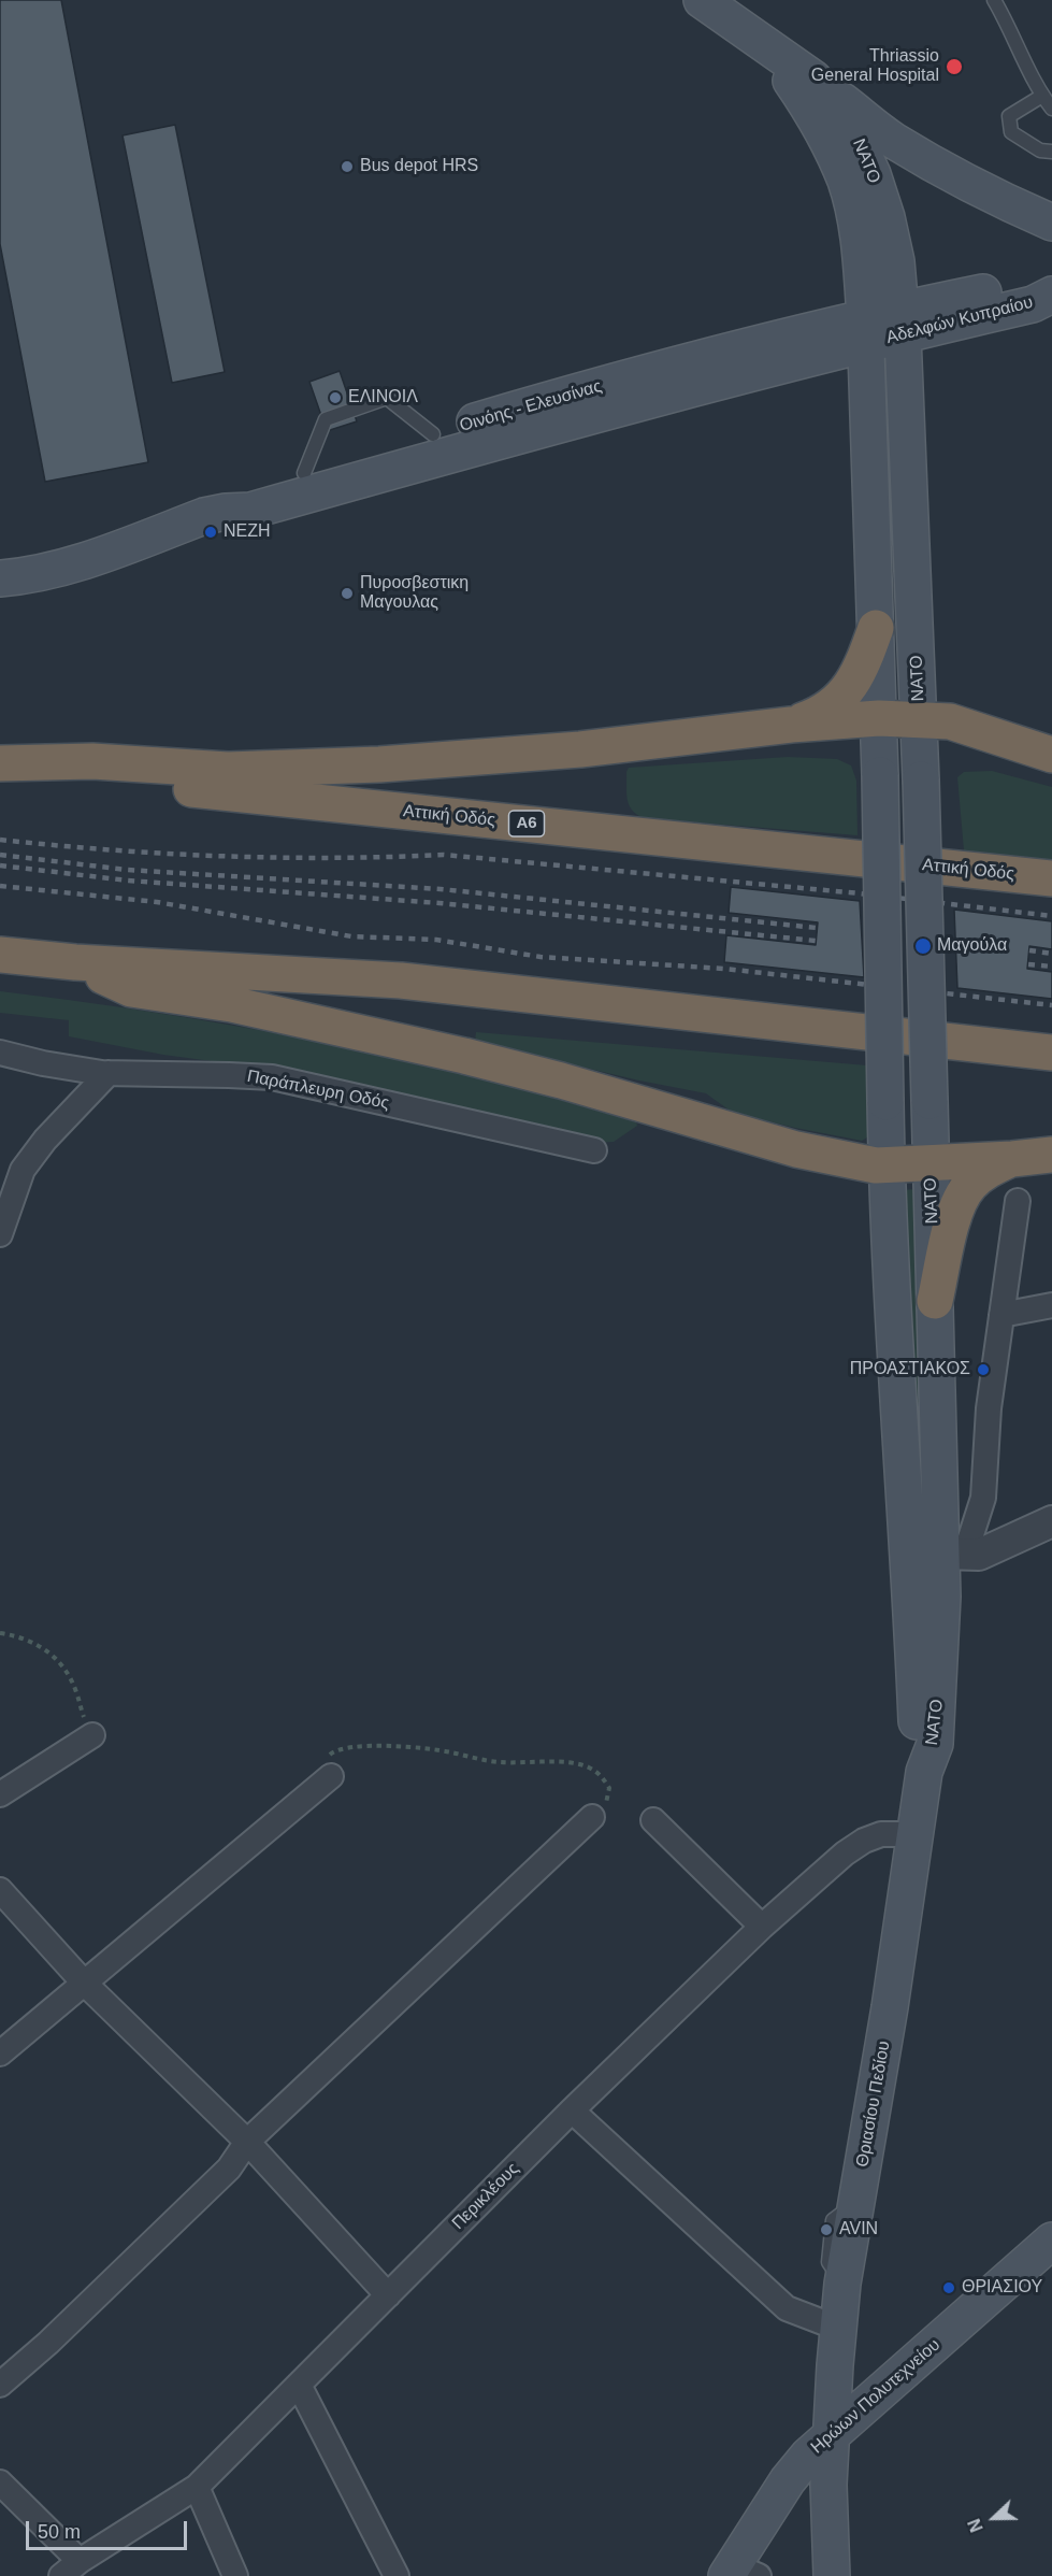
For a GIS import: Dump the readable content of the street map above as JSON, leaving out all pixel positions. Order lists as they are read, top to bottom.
{
  "streets": {
    "highway": ["Αττική Οδός", "Α6"],
    "main road": [
      "ΝΑΤΟ",
      "Αδελφών Κυπραίου",
      "Οινόης - Ελευσίνας",
      "Θριασίου Πεδίου",
      "Ηρώων Πολυτεχνείου"
    ],
    "street": ["Παράπλευρη Οδός", "Περικλέους"]
  },
  "crossings": [
    ["ΝΑΤΟ", "Αδελφών Κυπραίου"],
    ["ΝΑΤΟ", "Οινόης - Ελευσίνας"],
    ["ΝΑΤΟ", "Θριασίου Πεδίου"],
    ["Αδελφών Κυπραίου", "Οινόης - Ελευσίνας"],
    ["Θριασίου Πεδίου", "Περικλέους"],
    ["Θριασίου Πεδίου", "Ηρώων Πολυτεχνείου"]
  ],
  "places": [
    "Thriassio General Hospital",
    "Bus depot HRS",
    "ΕΛΙΝΟΙΛ",
    "ΝΕΖΗ",
    "Πυροσβεστικη Μαγουλας",
    "Μαγούλα",
    "ΠΡΟΑΣΤΙΑΚΟΣ",
    "AVIN",
    "ΘΡΙΑΣΙΟΥ"
  ],
  "scale_bar": "50 m",
  "north": "left"
}
